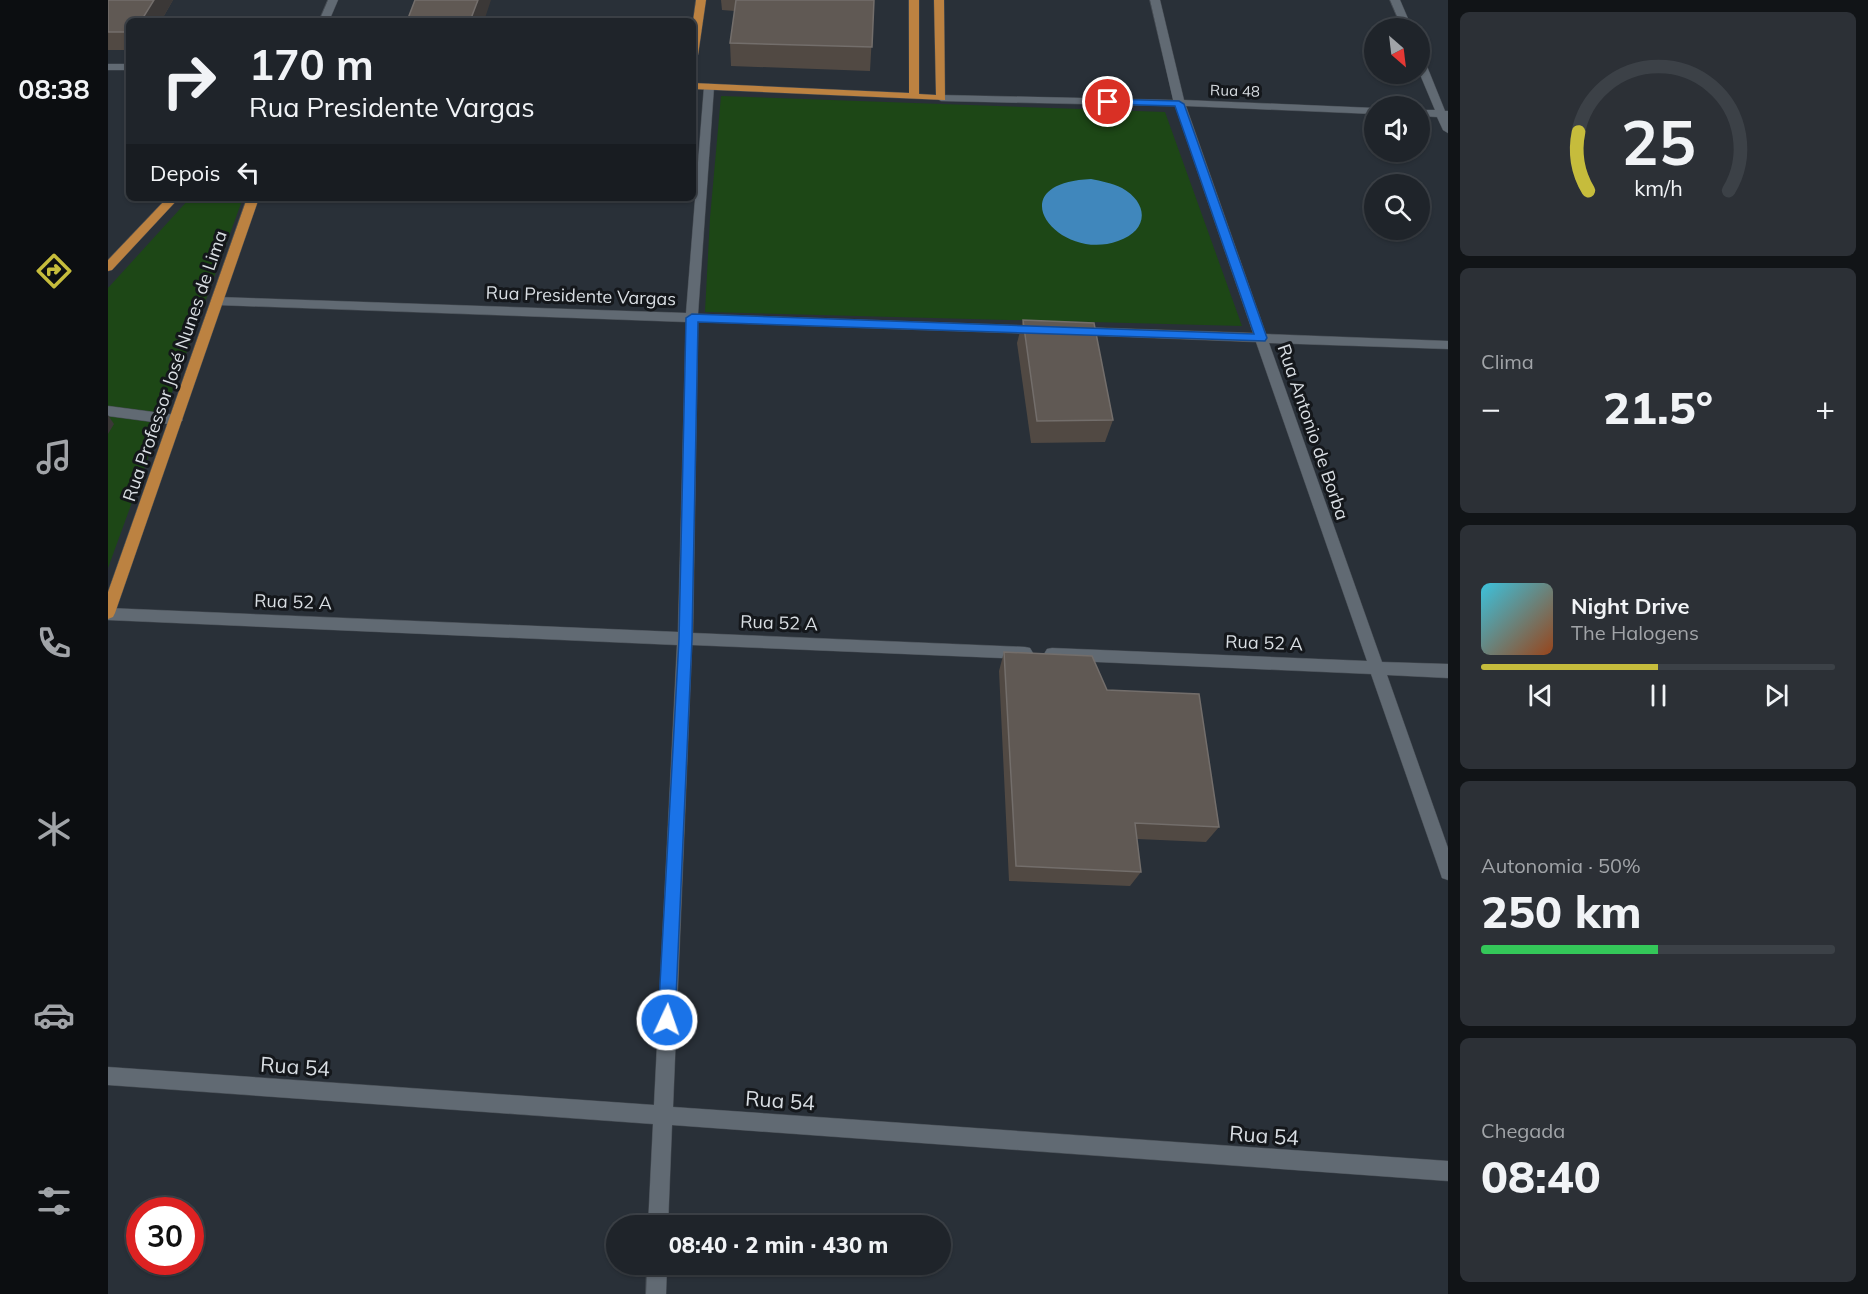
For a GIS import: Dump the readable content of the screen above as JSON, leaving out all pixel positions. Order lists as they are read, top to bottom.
{
  "streets": {
    "main road": ["Rua 48", "Rua Professor José Nunes de Lima"],
    "street": [
      "Rua Presidente Vargas",
      "Rua Antonio de Borba",
      "Rua 52 A",
      "Rua 54"
    ]
  },
  "crossings": [
    ["Rua 48", "Rua Antonio de Borba"],
    ["Rua Presidente Vargas", "Rua Professor José Nunes de Lima"],
    ["Rua Presidente Vargas", "Rua Antonio de Borba"],
    ["Rua Professor José Nunes de Lima", "Rua 52 A"],
    ["Rua Antonio de Borba", "Rua 52 A"]
  ],
  "north": "bottom right",
  "page": {
    "tabs": "08:38",
    "turn": ["170 m", "Rua Presidente Vargas"],
    "then": "Depois",
    "tile": [
      "Clima",
      ["Autonomia · 50%", "250 km"],
      ["Chegada", "08:40"]
    ],
    "heat": ["−", "21.5°", "+"],
    "song": ["Night Drive", "The Halogens"],
    "limit": "30",
    "trip": "08:40 · 2 min · 430 m",
    "gauge": ["25", "km/h"]
  }
}
